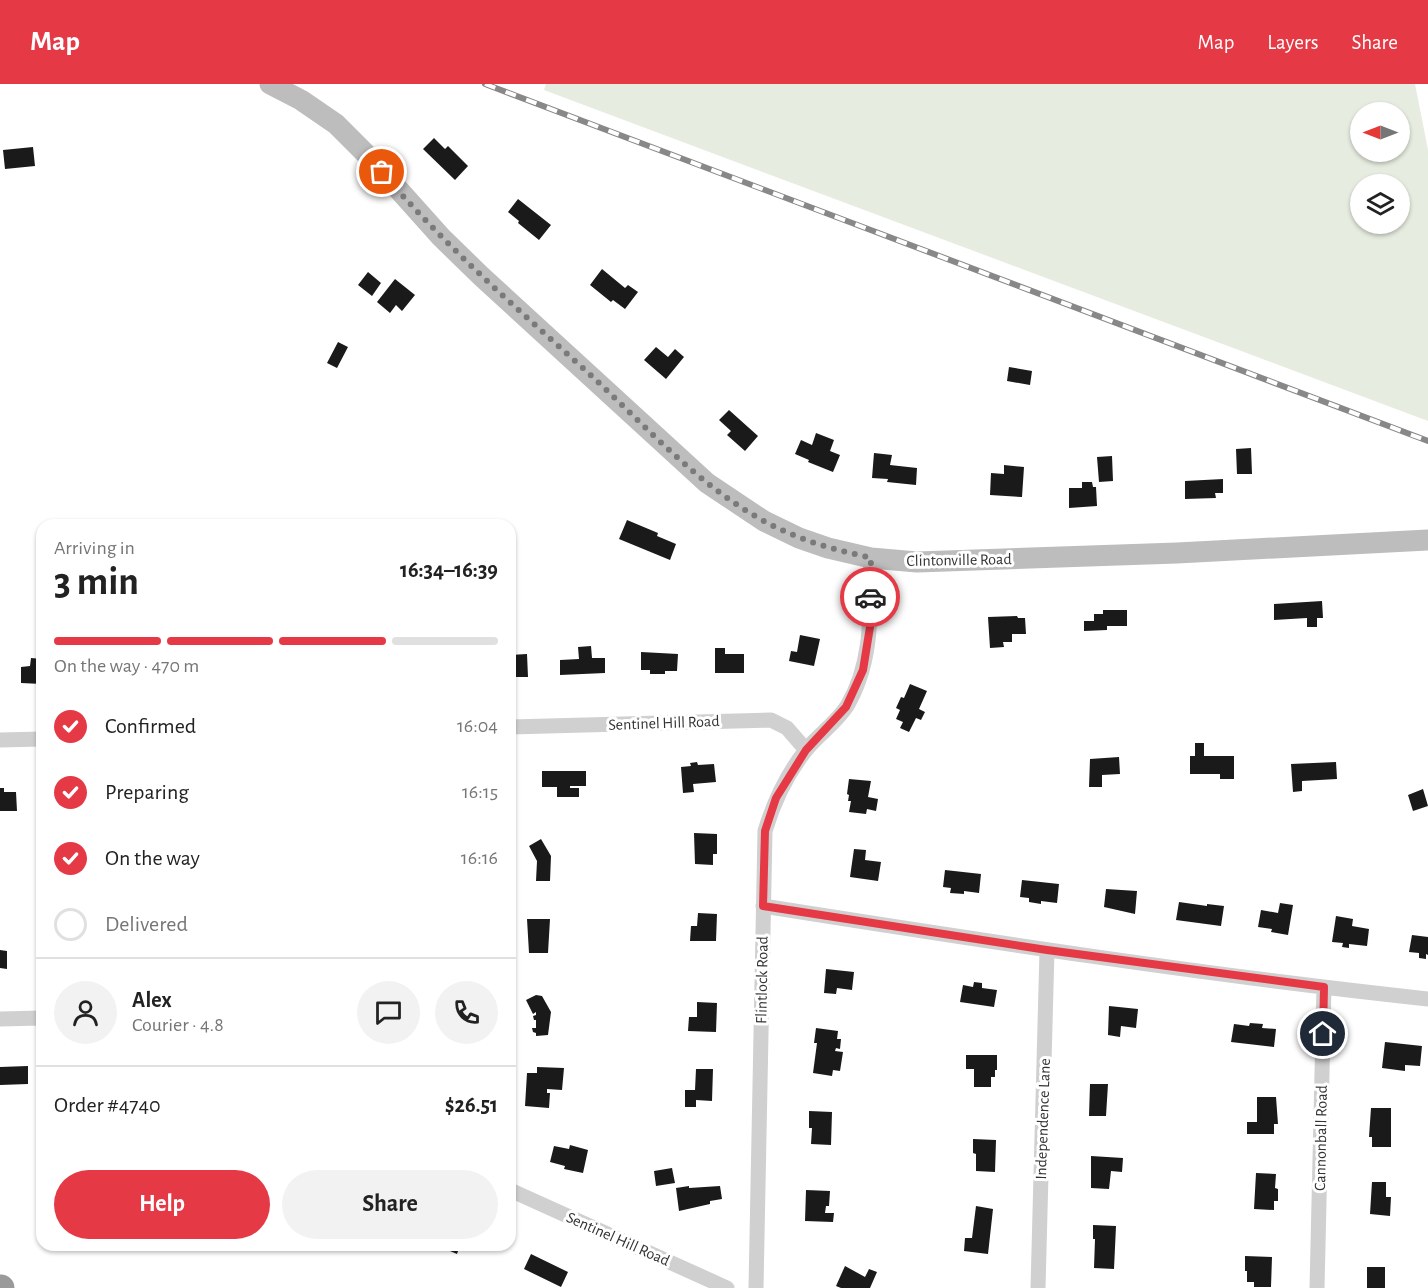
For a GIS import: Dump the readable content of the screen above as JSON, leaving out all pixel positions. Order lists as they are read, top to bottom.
{
  "streets": {
    "street": [
      "Clintonville Road",
      "Sentinel Hill Road",
      "Flintlock Road",
      "Independence Lane",
      "Cannonball Road"
    ]
  },
  "crossings": [
    ["Clintonville Road", "Flintlock Road"],
    ["Sentinel Hill Road", "Flintlock Road"]
  ],
  "north": "left",
  "page": {
    "header": "Map",
    "nav": ["Map", "Layers", "Share"],
    "heading": ["3 min", "Arriving in", "16:34–16:39"],
    "panel": [
      "Alex",
      "Courier · 4.8",
      "Order #4740",
      "$26.51"
    ],
    "bar": "On the way · 470 m",
    "list": [
      ["Confirmed", "16:04"],
      ["Preparing", "16:15"],
      ["On the way", "16:16"],
      "Delivered"
    ],
    "buttons": ["Help", "Share"]
  }
}
